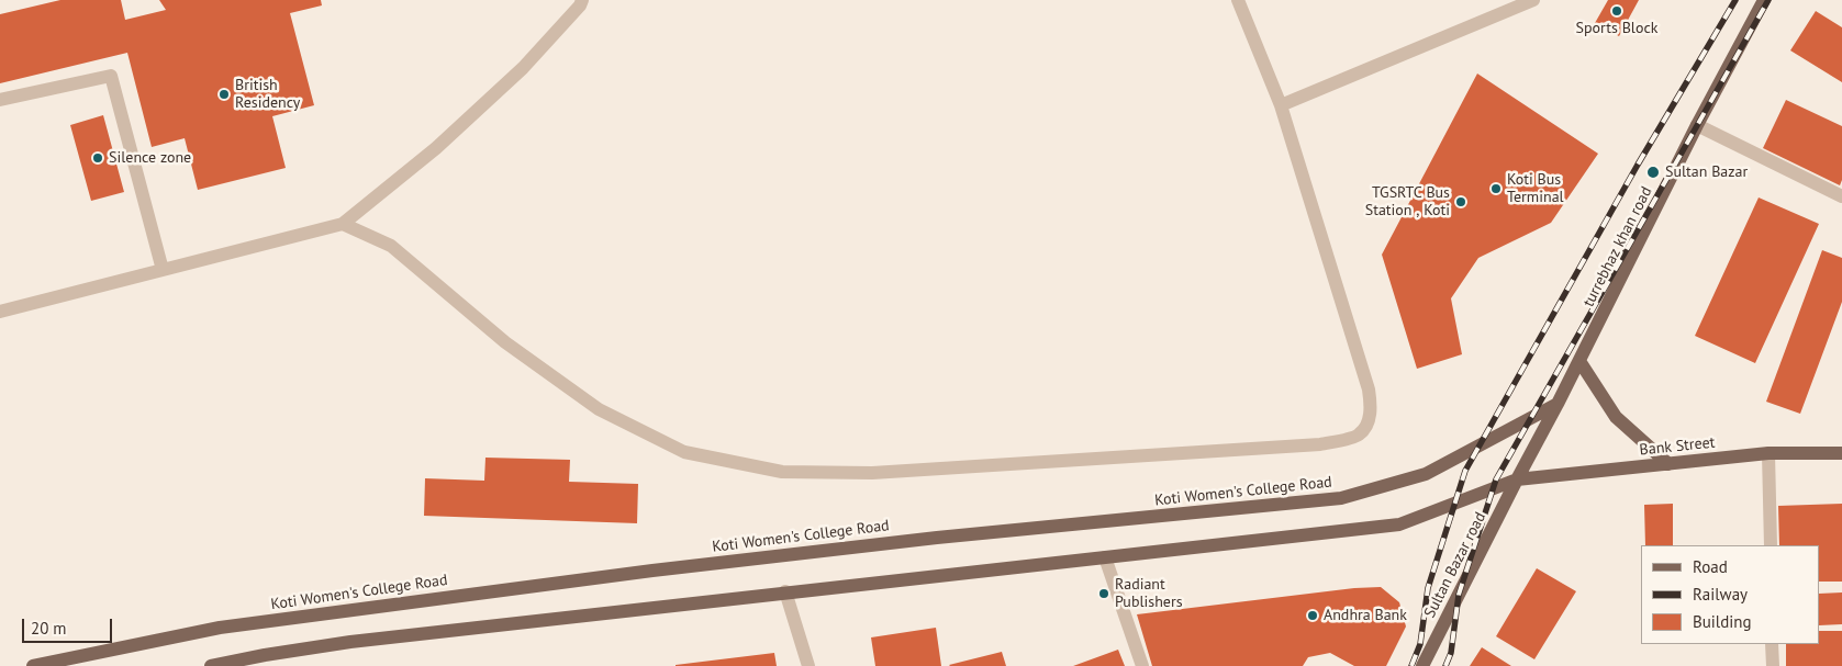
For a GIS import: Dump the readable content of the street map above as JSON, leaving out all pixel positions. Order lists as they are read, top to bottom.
{
  "streets": {
    "main road": [
      "turrebhaz khan road",
      "Bank Street",
      "Koti Women's College Road",
      "Sultan Bazar road"
    ]
  },
  "crossings": [
    ["turrebhaz khan road", "Bank Street"],
    ["turrebhaz khan road", "Koti Women's College Road"],
    ["turrebhaz khan road", "Sultan Bazar road"],
    ["Bank Street", "Sultan Bazar road"]
  ],
  "places": [
    "Sports Block",
    "British Residency",
    "Silence zone",
    "Sultan Bazar",
    "Koti Bus Terminal",
    "TGSRTC Bus Station , Koti",
    "Radiant Publishers",
    "Andhra Bank"
  ],
  "legend": ["Road", "Railway", "Building"],
  "scale_bar": "20 m"
}
